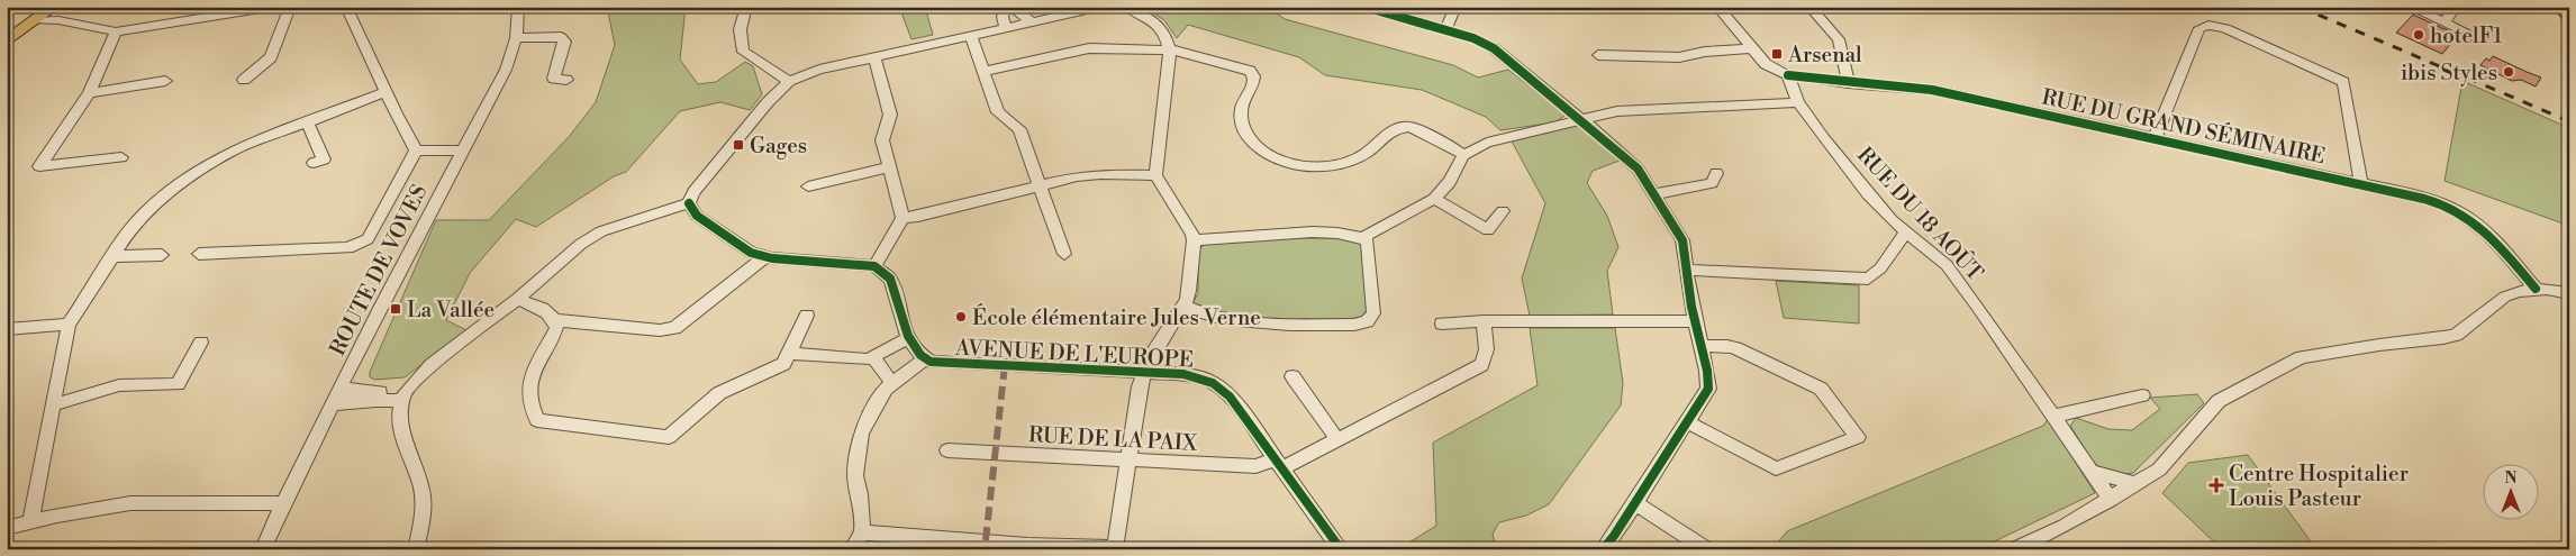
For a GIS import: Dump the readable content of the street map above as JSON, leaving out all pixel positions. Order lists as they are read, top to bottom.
{
  "streets": {
    "street": [
      "RUE DU GRAND SÉMINAIRE",
      "RUE DU 18 AOÛT",
      "ROUTE DE VOVES",
      "AVENUE DE L'EUROPE",
      "RUE DE LA PAIX"
    ]
  },
  "crossings": [
    ["RUE DU GRAND SÉMINAIRE", "RUE DU 18 AOÛT"],
    ["AVENUE DE L'EUROPE", "RUE DE LA PAIX"]
  ],
  "places": {
    "other": ["hotelF1", "ibis Styles", "École élémentaire Jules Verne"],
    "transit": ["Arsenal", "Gages", "La Vallée"],
    "health": ["Centre Hospitalier Louis Pasteur"]
  },
  "north": "top"
}
